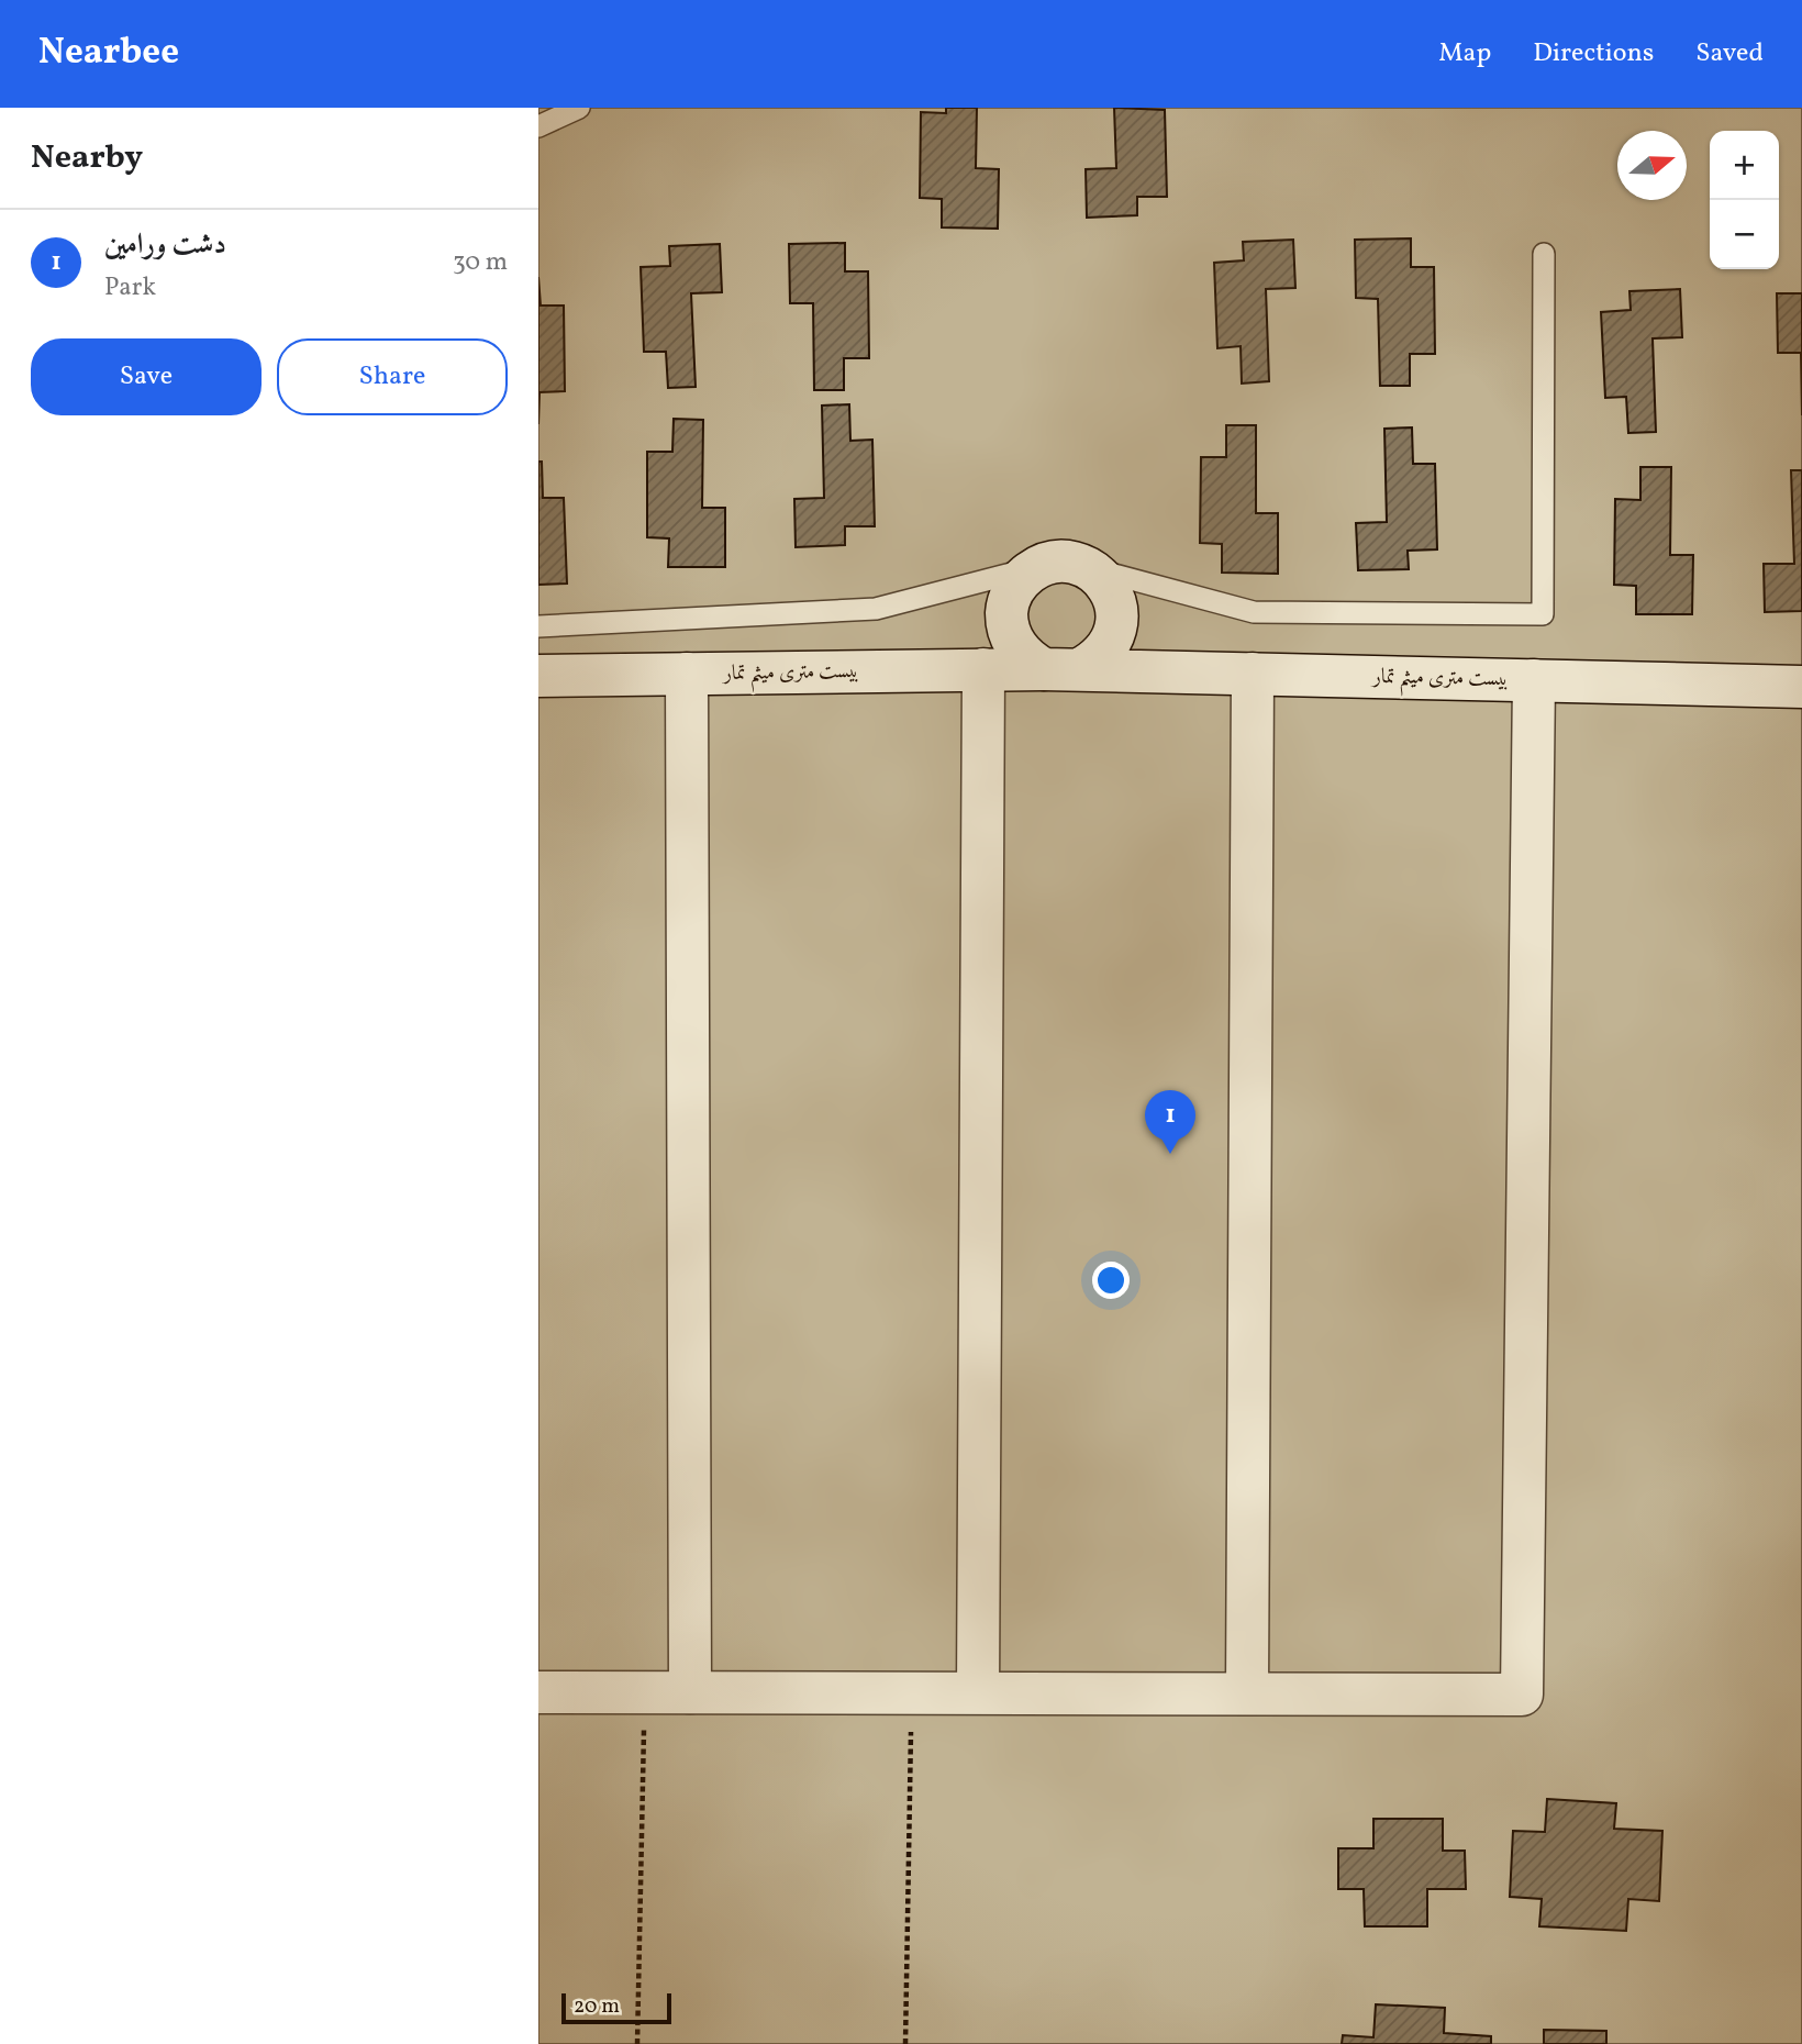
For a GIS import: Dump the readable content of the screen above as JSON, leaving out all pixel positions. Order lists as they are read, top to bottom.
{
  "streets": {
    "street": ["بیست متری میثم تمار"]
  },
  "scale_bar": "20 m",
  "north": "right",
  "page": {
    "header": "Nearbee",
    "nav": ["Map", "Directions", "Saved"],
    "heading": "Nearby",
    "map_buttons": ["+", "−"],
    "list": [
      {
        "mark": "1",
        "name": "دشت ورامین",
        "note": "Park",
        "value": "30 m"
      }
    ],
    "buttons": ["Save", "Share"],
    "pins": "1",
    "scale": "20 m"
  }
}
